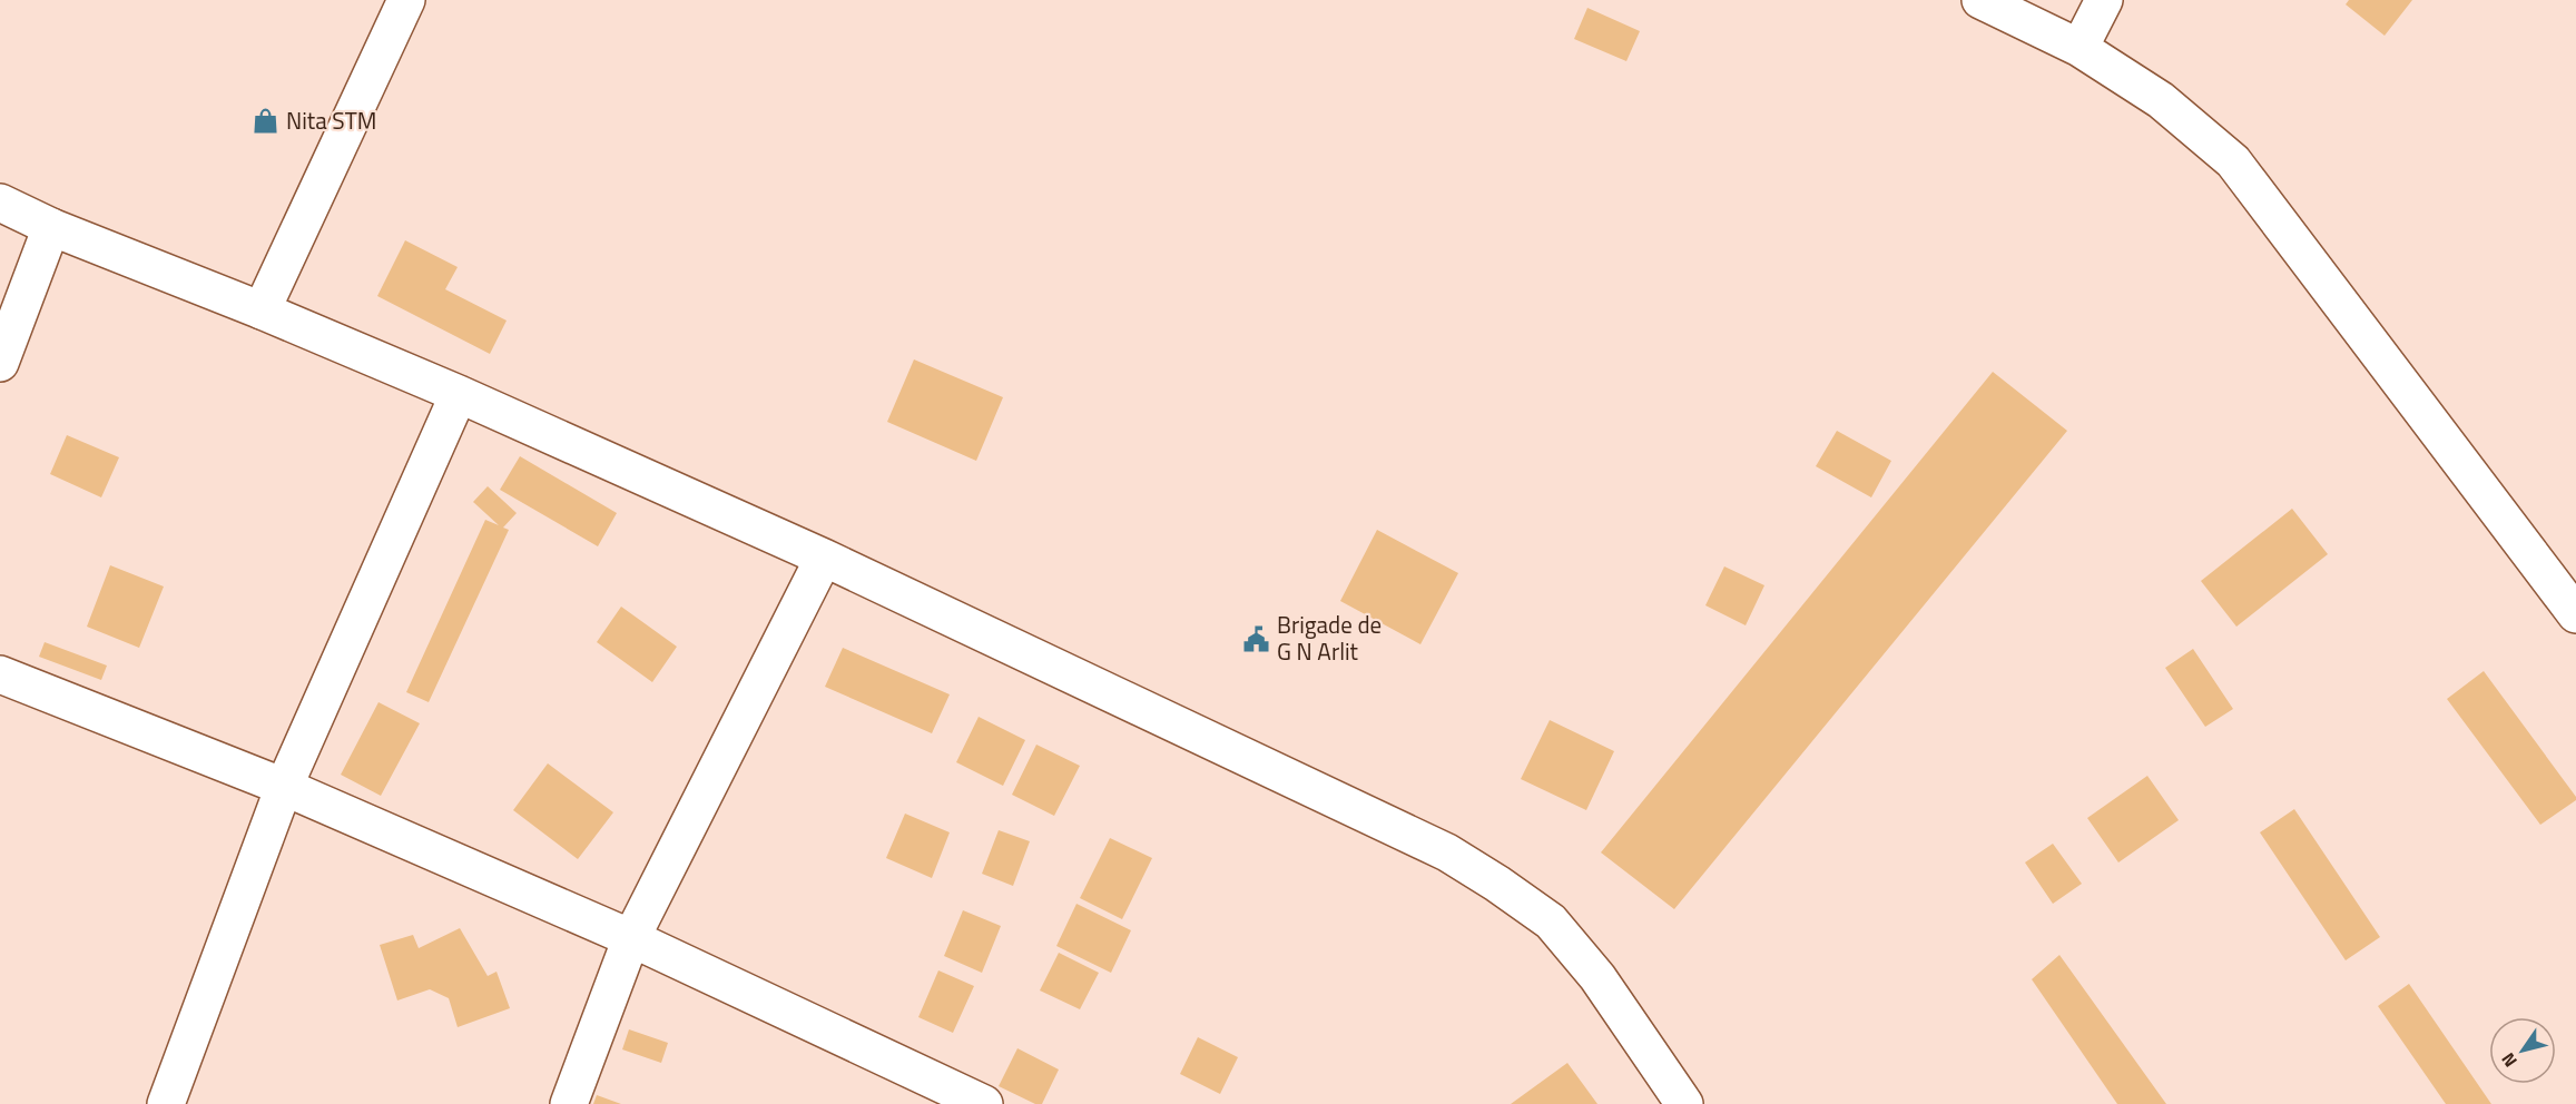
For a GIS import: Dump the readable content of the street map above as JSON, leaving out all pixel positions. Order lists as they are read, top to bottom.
{
  "places": {
    "shop": ["Nita STM"],
    "public building": ["Brigade de G N Arlit"]
  },
  "north": "bottom left"
}
